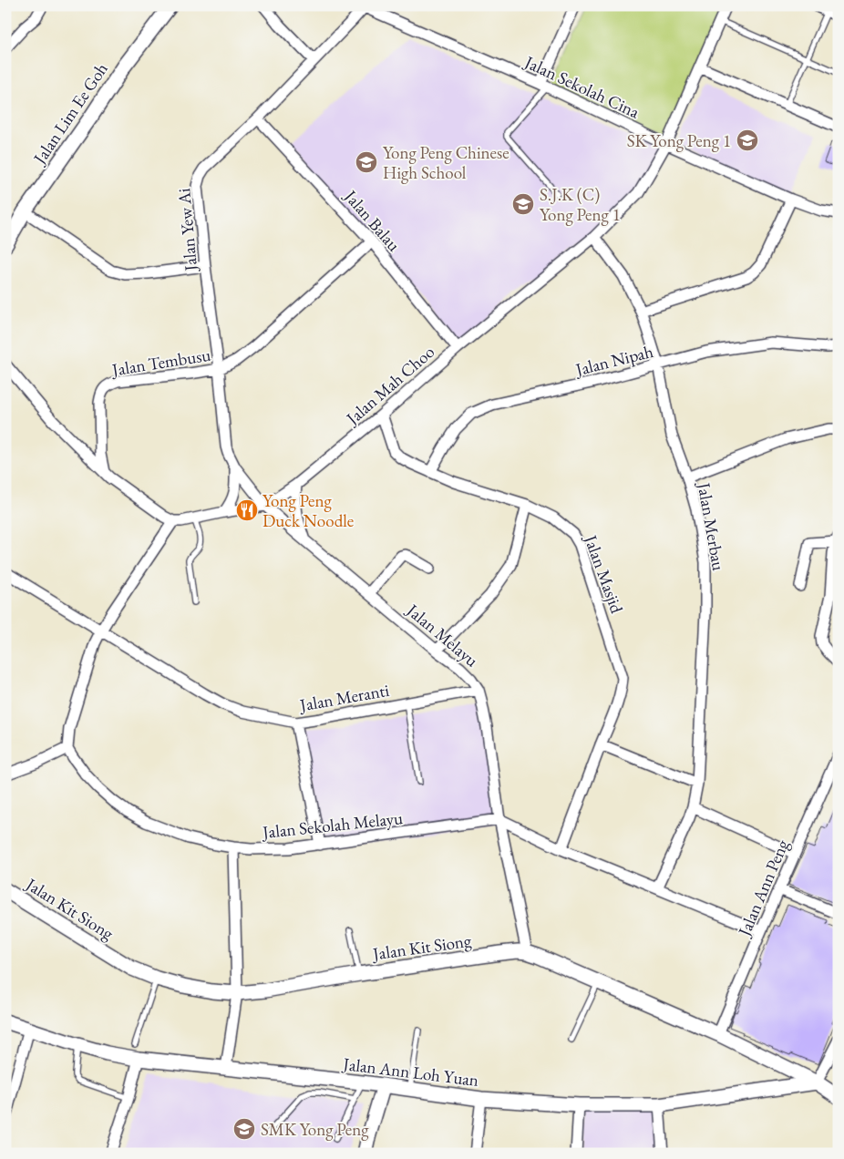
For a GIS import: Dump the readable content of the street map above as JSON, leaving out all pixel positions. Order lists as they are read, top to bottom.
{
  "streets": {
    "street": [
      "Jalan Sekolah Cina",
      "Jalan Lim Ee Goh",
      "Jalan Balau",
      "Jalan Yew Ai",
      "Jalan Nipah",
      "Jalan Tembusu",
      "Jalan Mah Choo",
      "Jalan Merbau",
      "Jalan Masjid",
      "Jalan Melayu",
      "Jalan Meranti",
      "Jalan Sekolah Melayu",
      "Jalan Ann Peng",
      "Jalan Kit Siong",
      "Jalan Ann Loh Yuan"
    ]
  },
  "crossings": [
    ["Jalan Sekolah Cina", "Jalan Yew Ai"],
    ["Jalan Sekolah Cina", "Jalan Mah Choo"],
    ["Jalan Balau", "Jalan Yew Ai"],
    ["Jalan Balau", "Jalan Tembusu"],
    ["Jalan Balau", "Jalan Mah Choo"],
    ["Jalan Yew Ai", "Jalan Tembusu"],
    ["Jalan Yew Ai", "Jalan Mah Choo"],
    ["Jalan Yew Ai", "Jalan Melayu"],
    ["Jalan Nipah", "Jalan Merbau"],
    ["Jalan Nipah", "Jalan Masjid"],
    ["Jalan Mah Choo", "Jalan Merbau"],
    ["Jalan Mah Choo", "Jalan Masjid"],
    ["Jalan Mah Choo", "Jalan Melayu"],
    ["Jalan Melayu", "Jalan Meranti"],
    ["Jalan Melayu", "Jalan Sekolah Melayu"],
    ["Jalan Melayu", "Jalan Kit Siong"],
    ["Jalan Ann Peng", "Jalan Kit Siong"],
    ["Jalan Kit Siong", "Jalan Ann Loh Yuan"]
  ],
  "places": {
    "school or university": [
      "SK Yong Peng 1",
      "Yong Peng Chinese High School",
      "S.J.K (C) Yong Peng 1",
      "SMK Yong Peng"
    ],
    "restaurant": ["Yong Peng Duck Noodle"]
  }
}
